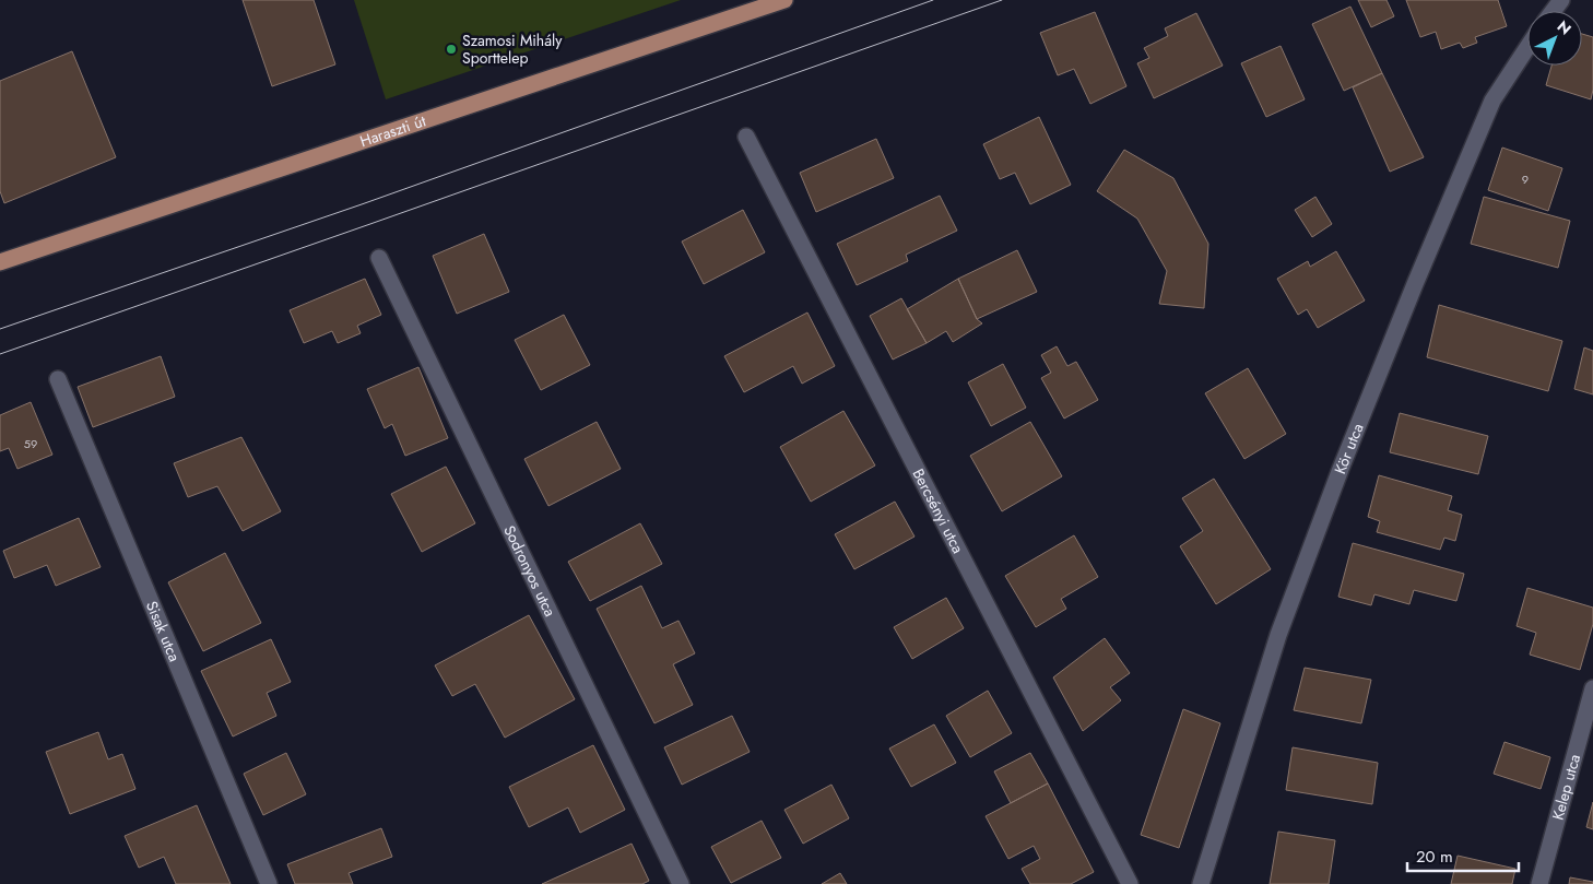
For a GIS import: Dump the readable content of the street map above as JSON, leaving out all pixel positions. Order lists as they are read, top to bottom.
{
  "streets": {
    "main road": ["Haraszti út"],
    "street": [
      "Kör utca",
      "Bercsényi utca",
      "Sodronyos utca",
      "Sisak utca",
      "Kelep utca"
    ]
  },
  "places": ["Szamosi Mihály Sporttelep"],
  "house_numbers": ["9", "59"],
  "scale_bar": "20 m",
  "north": "top right"
}
